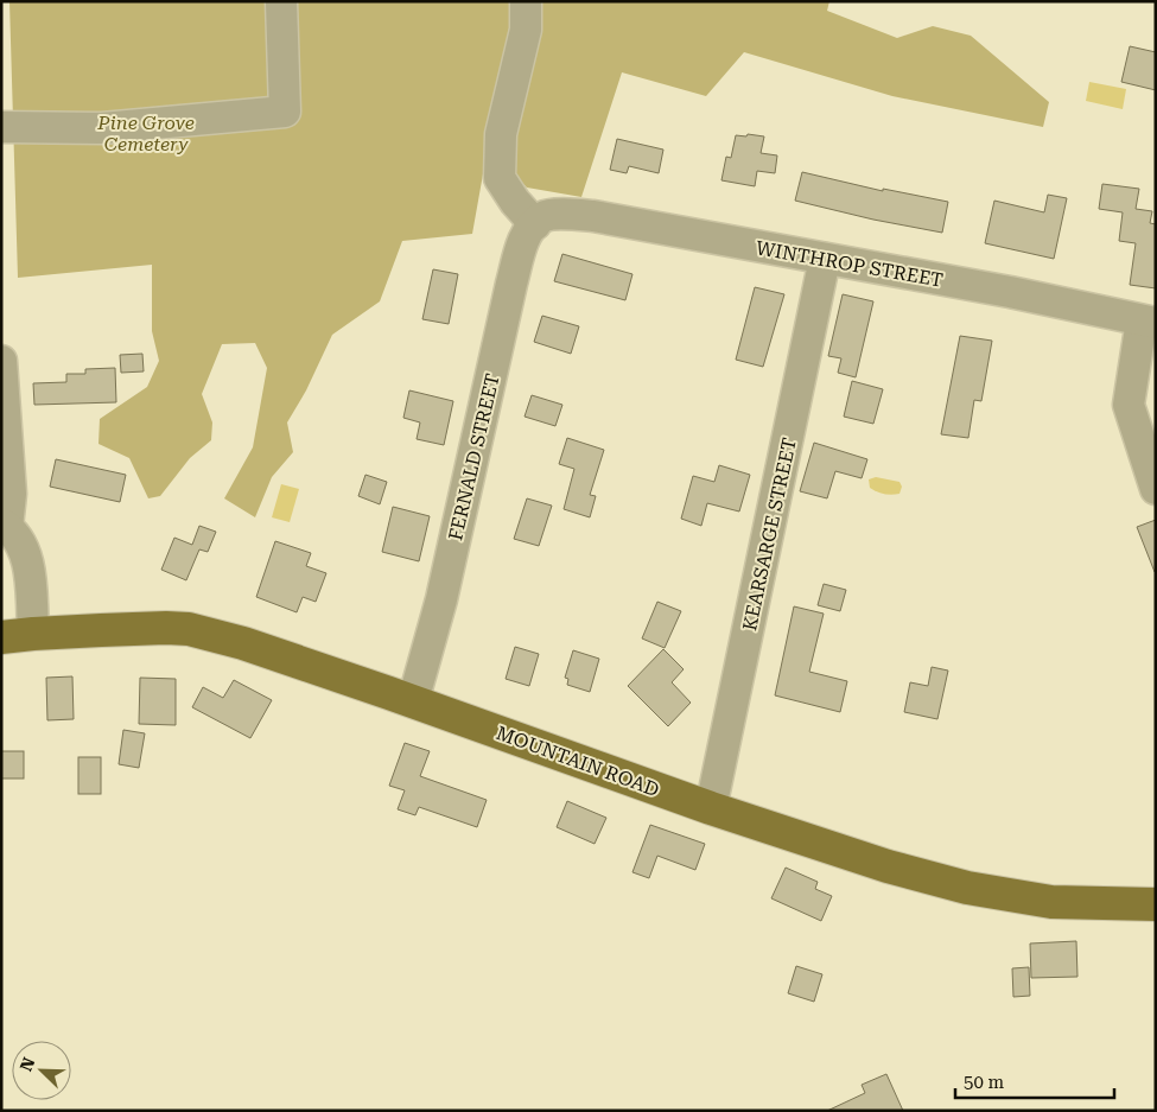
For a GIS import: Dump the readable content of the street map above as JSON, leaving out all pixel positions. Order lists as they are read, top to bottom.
{
  "streets": {
    "main road": ["MOUNTAIN ROAD"],
    "street": ["WINTHROP STREET", "FERNALD STREET", "KEARSARGE STREET"]
  },
  "crossings": [
    ["WINTHROP STREET", "FERNALD STREET"],
    ["WINTHROP STREET", "KEARSARGE STREET"],
    ["FERNALD STREET", "MOUNTAIN ROAD"],
    ["KEARSARGE STREET", "MOUNTAIN ROAD"]
  ],
  "parks": ["Pine Grove Cemetery"],
  "scale_bar": "50 m",
  "north": "top left"
}
